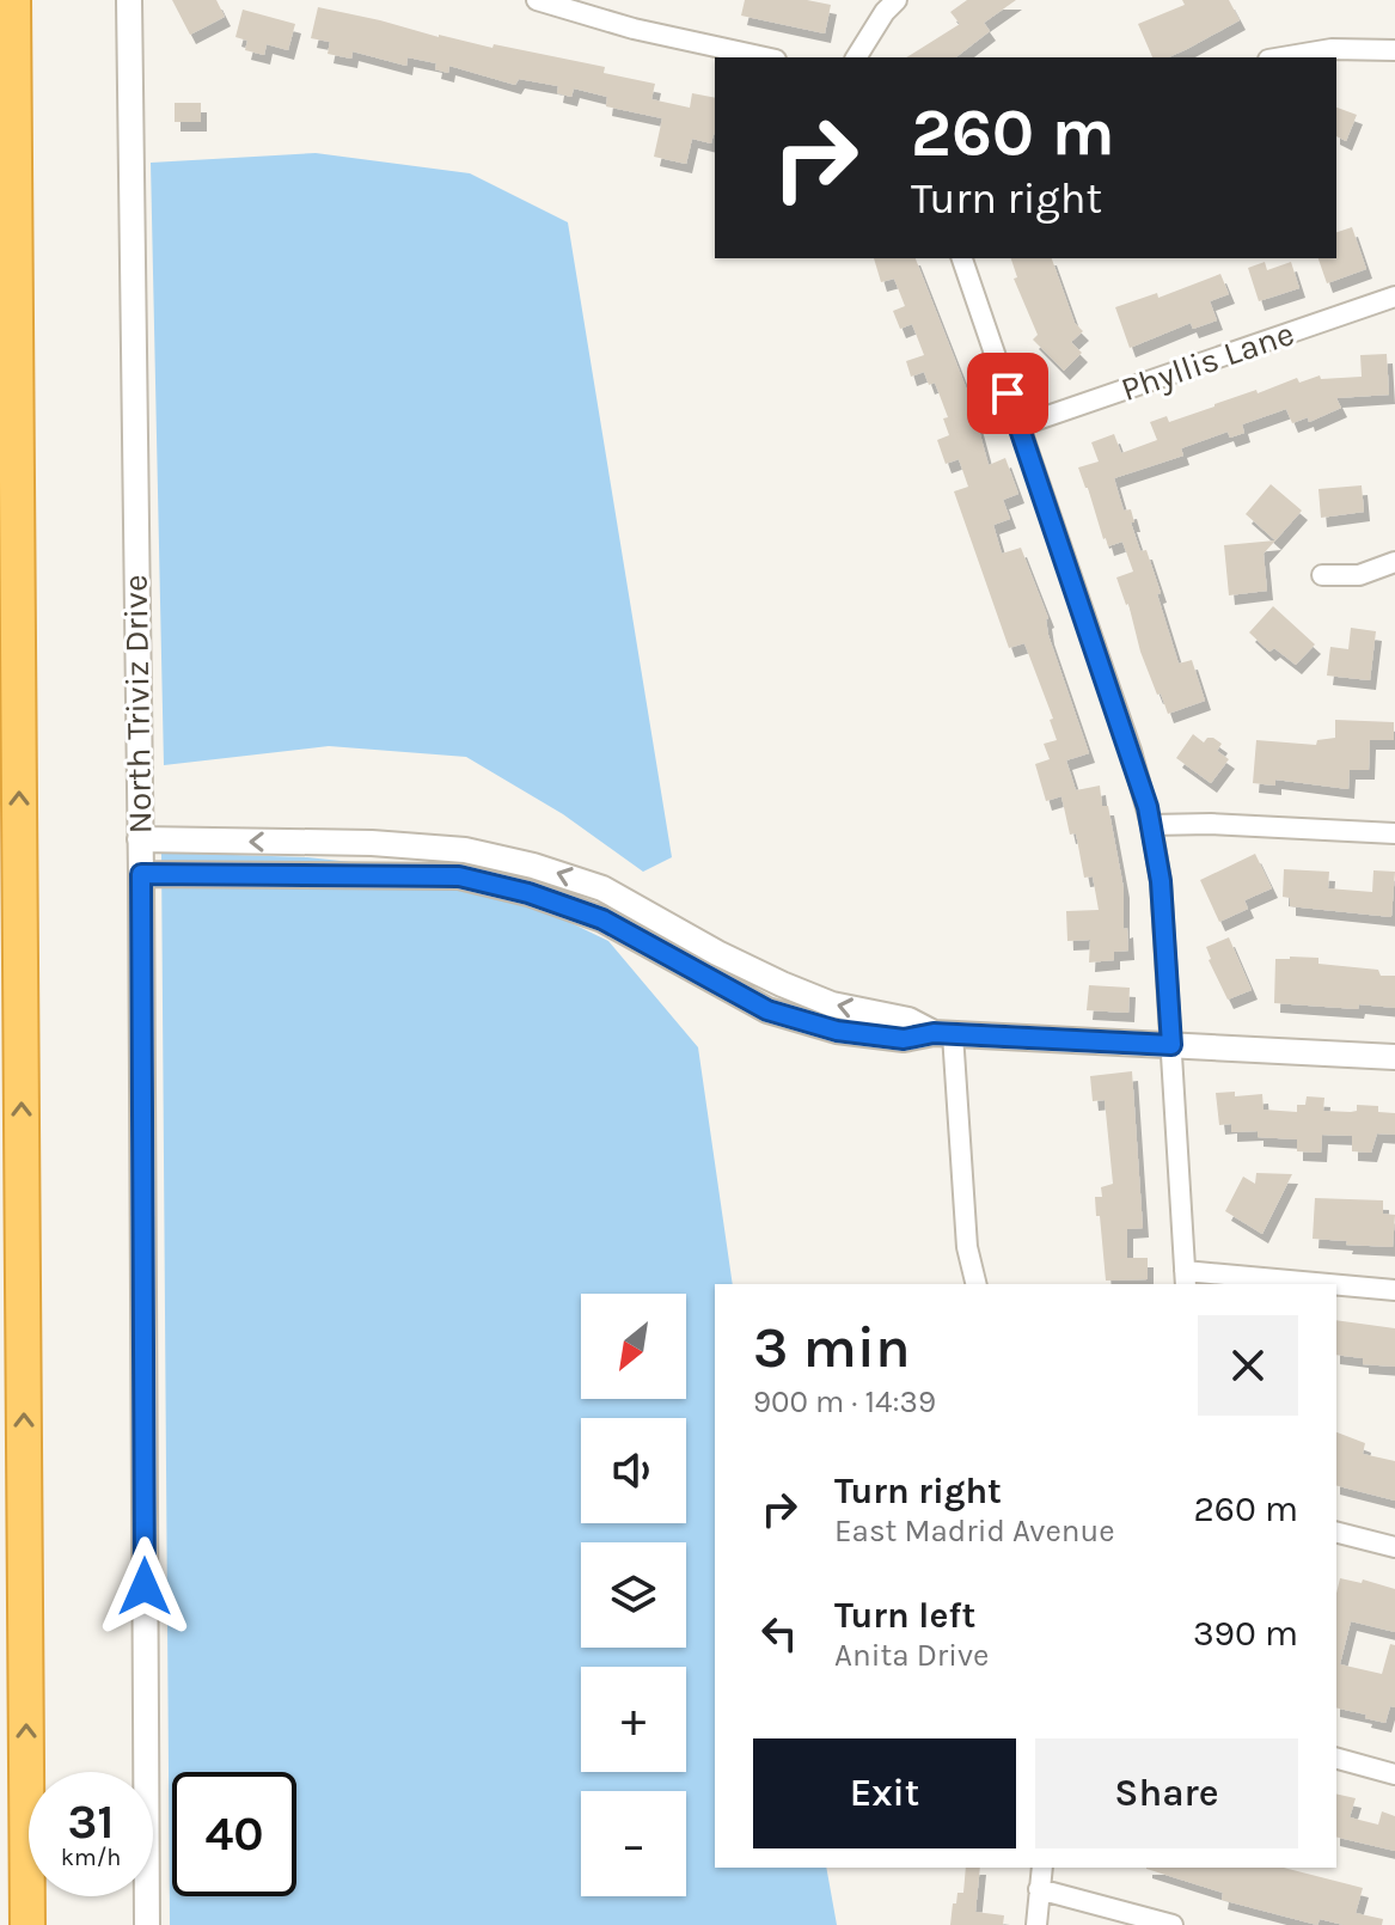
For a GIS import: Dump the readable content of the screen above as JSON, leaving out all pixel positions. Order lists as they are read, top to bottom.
{
  "streets": {
    "street": ["Phyllis Lane", "North Triviz Drive"]
  },
  "north": "bottom left",
  "page": {
    "turn": ["260 m", "Turn right"],
    "heading": ["3 min", "900 m · 14:39"],
    "map_buttons": ["+", "−"],
    "list": [
      {
        "name": "Turn right",
        "note": "East Madrid Avenue",
        "value": "260 m"
      },
      {
        "name": "Turn left",
        "note": "Anita Drive",
        "value": "390 m"
      }
    ],
    "buttons": ["Exit", "Share"],
    "speed": "31 km/h",
    "limit": "40"
  }
}
